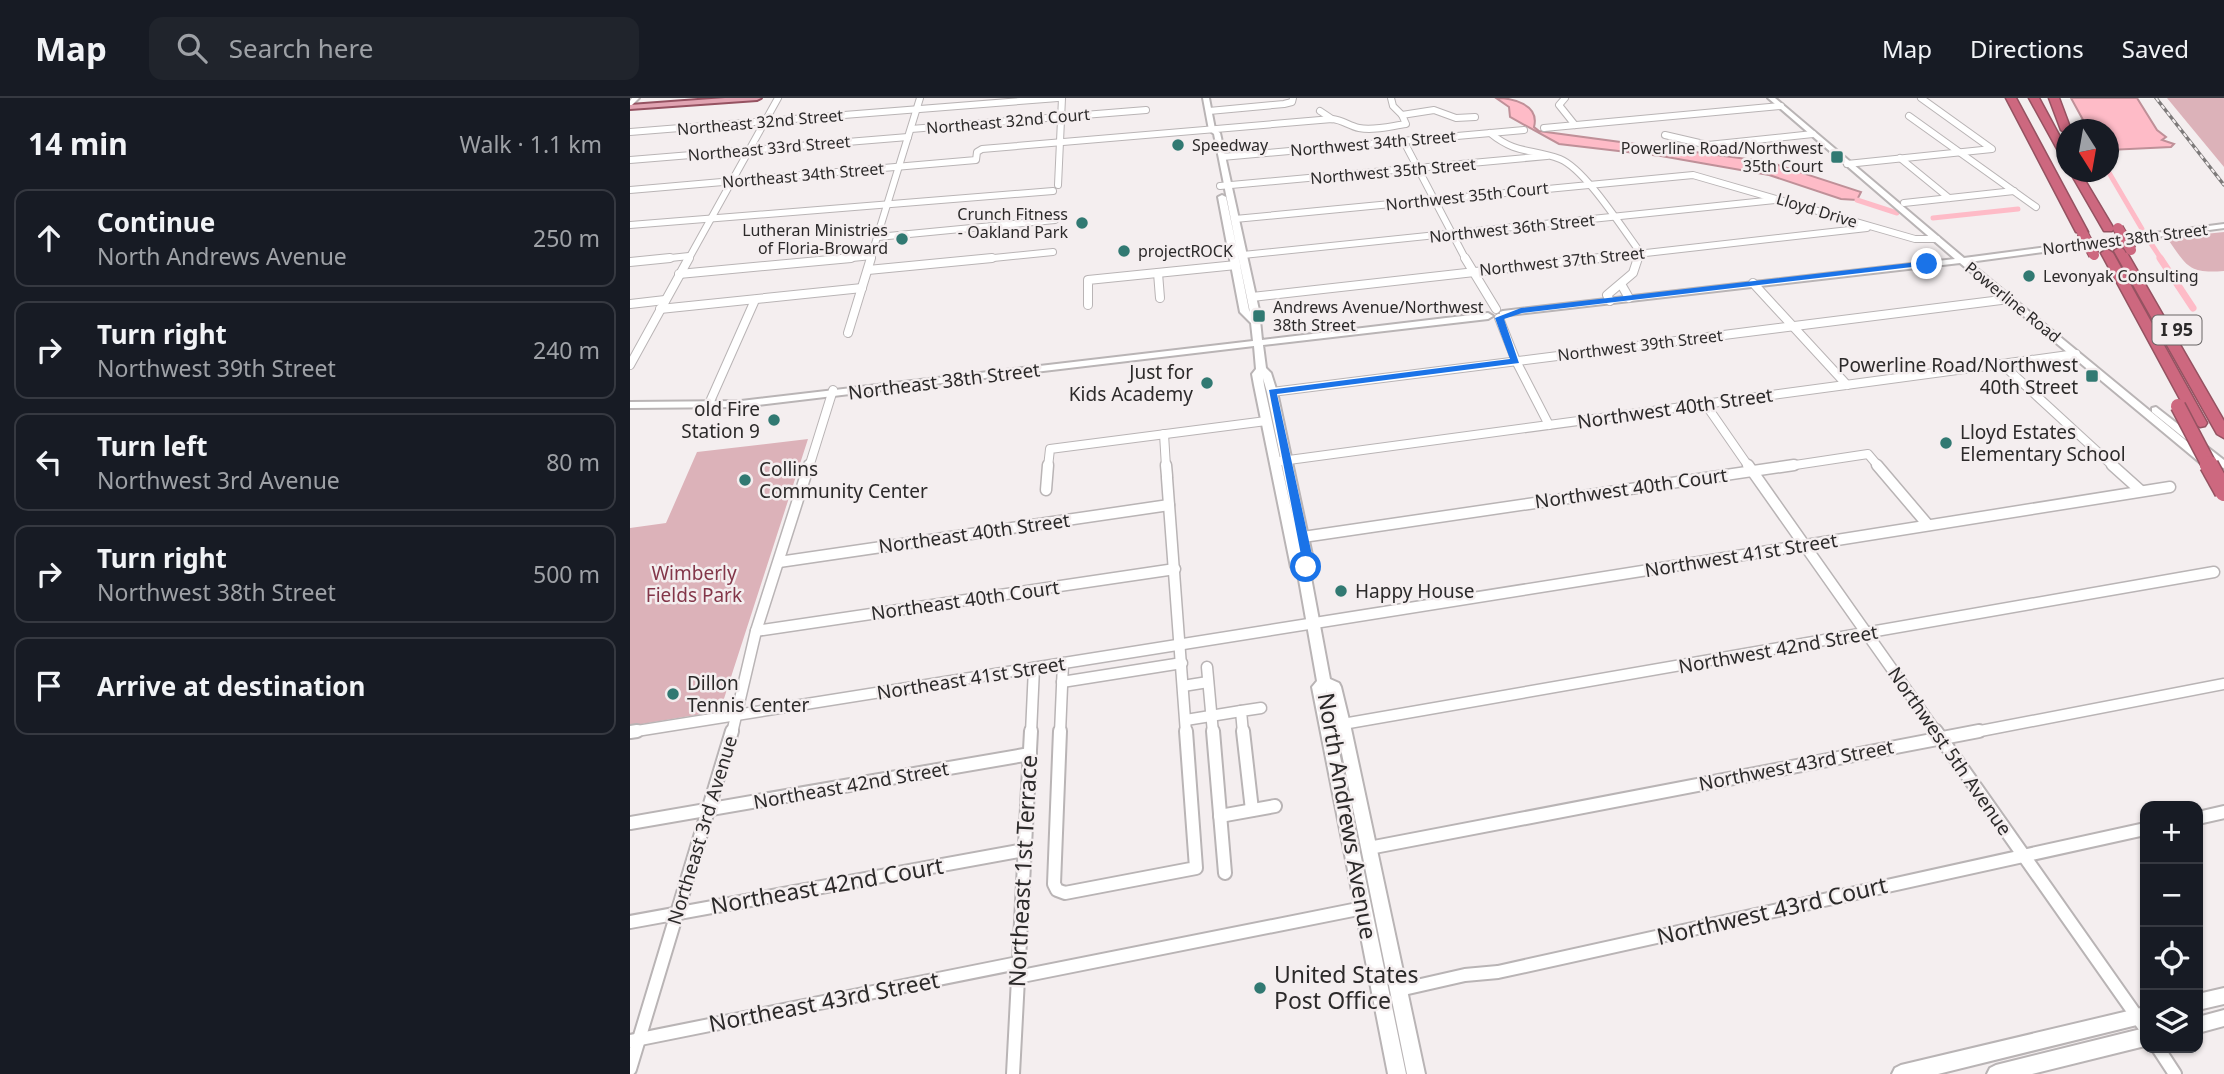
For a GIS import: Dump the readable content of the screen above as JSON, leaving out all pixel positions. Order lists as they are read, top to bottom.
{
  "streets": {
    "highway": ["I 95"],
    "main road": [
      "Northwest 38th Street",
      "Powerline Road",
      "Northeast 38th Street",
      "North Andrews Avenue"
    ],
    "street": [
      "Northeast 32nd Court",
      "Northeast 32nd Street",
      "Northwest 34th Street",
      "Northeast 33rd Street",
      "Northwest 35th Street",
      "Northeast 34th Street",
      "Northwest 35th Court",
      "Lloyd Drive",
      "Northwest 36th Street",
      "Northwest 37th Street",
      "Northwest 39th Street",
      "Northwest 40th Street",
      "Northwest 40th Court",
      "Northeast 40th Street",
      "Northwest 41st Street",
      "Northeast 40th Court",
      "Northwest 42nd Street",
      "Northeast 41st Street",
      "Northwest 5th Avenue",
      "Northwest 43rd Street",
      "Northeast 42nd Street",
      "Northeast 3rd Avenue",
      "Northeast 1st Terrace",
      "Northeast 42nd Court",
      "Northwest 43rd Court",
      "Northeast 43rd Street"
    ]
  },
  "crossings": [
    ["Northwest 34th Street", "North Andrews Avenue"],
    ["Northwest 35th Street", "North Andrews Avenue"],
    ["Northwest 35th Court", "Lloyd Drive"],
    ["Northwest 35th Court", "North Andrews Avenue"],
    ["Lloyd Drive", "Northwest 36th Street"],
    ["Lloyd Drive", "Northwest 37th Street"],
    ["Lloyd Drive", "Powerline Road"],
    ["Northwest 36th Street", "North Andrews Avenue"],
    ["Northwest 38th Street", "Powerline Road"],
    ["Northwest 38th Street", "Northeast 38th Street"],
    ["Northwest 38th Street", "North Andrews Avenue"],
    ["Northwest 37th Street", "North Andrews Avenue"],
    ["Powerline Road", "Northwest 39th Street"],
    ["Powerline Road", "Northwest 40th Street"],
    ["Northwest 39th Street", "North Andrews Avenue"],
    ["Northeast 38th Street", "North Andrews Avenue"],
    ["Northeast 38th Street", "Northeast 3rd Avenue"],
    ["Northwest 40th Street", "Northwest 5th Avenue"],
    ["Northwest 40th Street", "North Andrews Avenue"],
    ["Northwest 40th Court", "Northwest 41st Street"],
    ["Northwest 40th Court", "Northwest 5th Avenue"],
    ["Northwest 40th Court", "North Andrews Avenue"],
    ["Northeast 40th Street", "Northeast 3rd Avenue"],
    ["Northwest 41st Street", "Northeast 41st Street"],
    ["Northwest 41st Street", "Northwest 5th Avenue"],
    ["Northwest 41st Street", "North Andrews Avenue"],
    ["Northeast 40th Court", "Northeast 3rd Avenue"],
    ["Northwest 42nd Street", "Northwest 5th Avenue"],
    ["Northwest 42nd Street", "North Andrews Avenue"],
    ["Northeast 41st Street", "North Andrews Avenue"],
    ["Northeast 41st Street", "Northeast 3rd Avenue"],
    ["Northeast 41st Street", "Northeast 1st Terrace"],
    ["Northwest 5th Avenue", "Northwest 43rd Street"],
    ["Northwest 5th Avenue", "Northwest 43rd Court"],
    ["Northwest 43rd Street", "North Andrews Avenue"],
    ["Northeast 42nd Street", "Northeast 3rd Avenue"],
    ["Northeast 42nd Street", "Northeast 1st Terrace"],
    ["North Andrews Avenue", "Northwest 43rd Court"],
    ["North Andrews Avenue", "Northeast 43rd Street"],
    ["Northeast 3rd Avenue", "Northeast 42nd Court"],
    ["Northeast 3rd Avenue", "Northeast 43rd Street"],
    ["Northeast 1st Terrace", "Northeast 42nd Court"],
    ["Northeast 1st Terrace", "Northeast 43rd Street"]
  ],
  "parks": ["Wimberly Fields Park"],
  "places": {
    "other": [
      "Speedway",
      "Crunch Fitness - Oakland Park",
      "Lutheran Ministries of Floria-Broward",
      "projectROCK",
      "Levonyak Consulting",
      "Just for Kids Academy",
      "old Fire Station 9",
      "Lloyd Estates Elementary School",
      "Collins Community Center",
      "Happy House",
      "Dillon Tennis Center",
      "United States Post Office"
    ],
    "transit": ["Powerline Road/Northwest 35th Court", "Andrews Avenue/Northwest 38th Street", "Powerline Road/Northwest 40th Street"]
  },
  "north": "bottom",
  "page": {
    "header": "Map",
    "search": "Search here",
    "nav": ["Map", "Directions", "Saved"],
    "heading": ["14 min", "Walk · 1.1 km"],
    "list": [
      ["Continue", "North Andrews Avenue", "250 m"],
      ["Turn right", "Northwest 39th Street", "240 m"],
      ["Turn left", "Northwest 3rd Avenue", "80 m"],
      ["Turn right", "Northwest 38th Street", "500 m"],
      "Arrive at destination"
    ],
    "map_buttons": ["+", "−"]
  }
}
